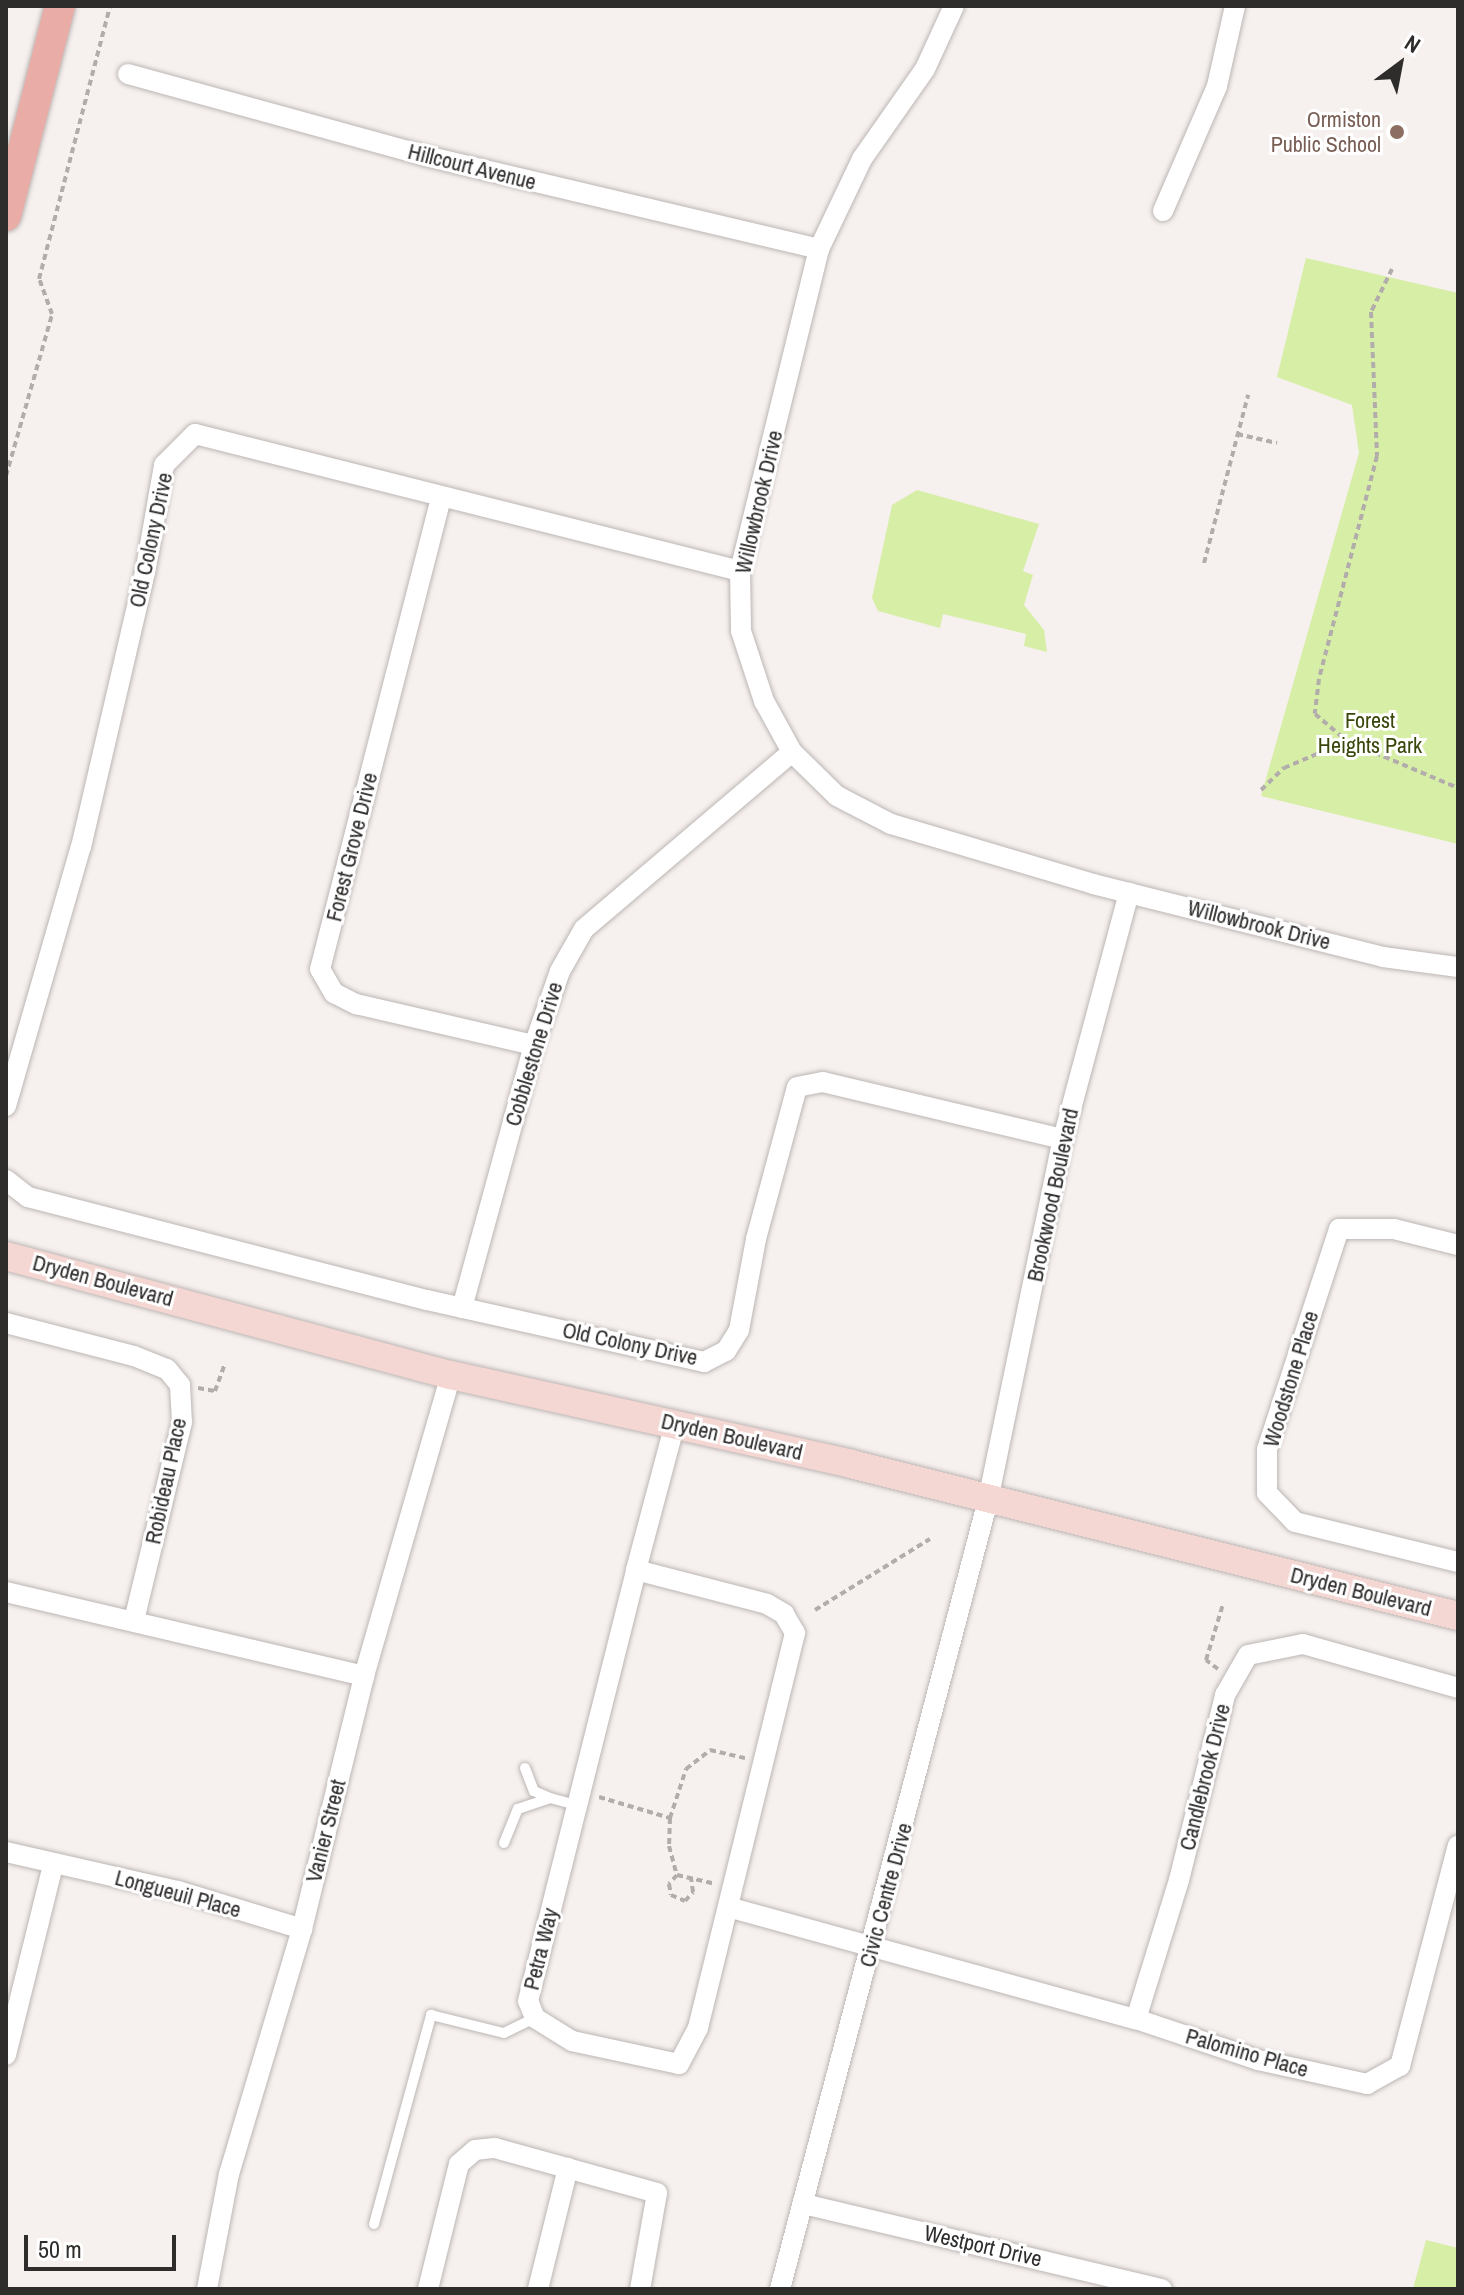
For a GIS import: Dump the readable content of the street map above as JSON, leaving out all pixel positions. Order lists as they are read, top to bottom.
{
  "streets": {
    "street": [
      "Hillcourt Avenue",
      "Willowbrook Drive",
      "Old Colony Drive",
      "Forest Grove Drive",
      "Cobblestone Drive",
      "Brookwood Boulevard",
      "Dryden Boulevard",
      "Woodstone Place",
      "Robideau Place",
      "Candlebrook Drive",
      "Vanier Street",
      "Longueuil Place",
      "Civic Centre Drive",
      "Petra Way",
      "Palomino Place",
      "Westport Drive"
    ]
  },
  "crossings": [
    ["Hillcourt Avenue", "Willowbrook Drive"],
    ["Willowbrook Drive", "Old Colony Drive"],
    ["Willowbrook Drive", "Cobblestone Drive"],
    ["Willowbrook Drive", "Brookwood Boulevard"],
    ["Old Colony Drive", "Forest Grove Drive"],
    ["Old Colony Drive", "Cobblestone Drive"],
    ["Old Colony Drive", "Brookwood Boulevard"],
    ["Forest Grove Drive", "Cobblestone Drive"],
    ["Brookwood Boulevard", "Dryden Boulevard"],
    ["Brookwood Boulevard", "Civic Centre Drive"],
    ["Dryden Boulevard", "Vanier Street"],
    ["Dryden Boulevard", "Civic Centre Drive"],
    ["Dryden Boulevard", "Petra Way"],
    ["Candlebrook Drive", "Palomino Place"],
    ["Vanier Street", "Longueuil Place"],
    ["Civic Centre Drive", "Palomino Place"],
    ["Civic Centre Drive", "Westport Drive"]
  ],
  "parks": ["Forest Heights Park"],
  "places": ["Ormiston Public School"],
  "scale_bar": "50 m",
  "north": "top right"
}
